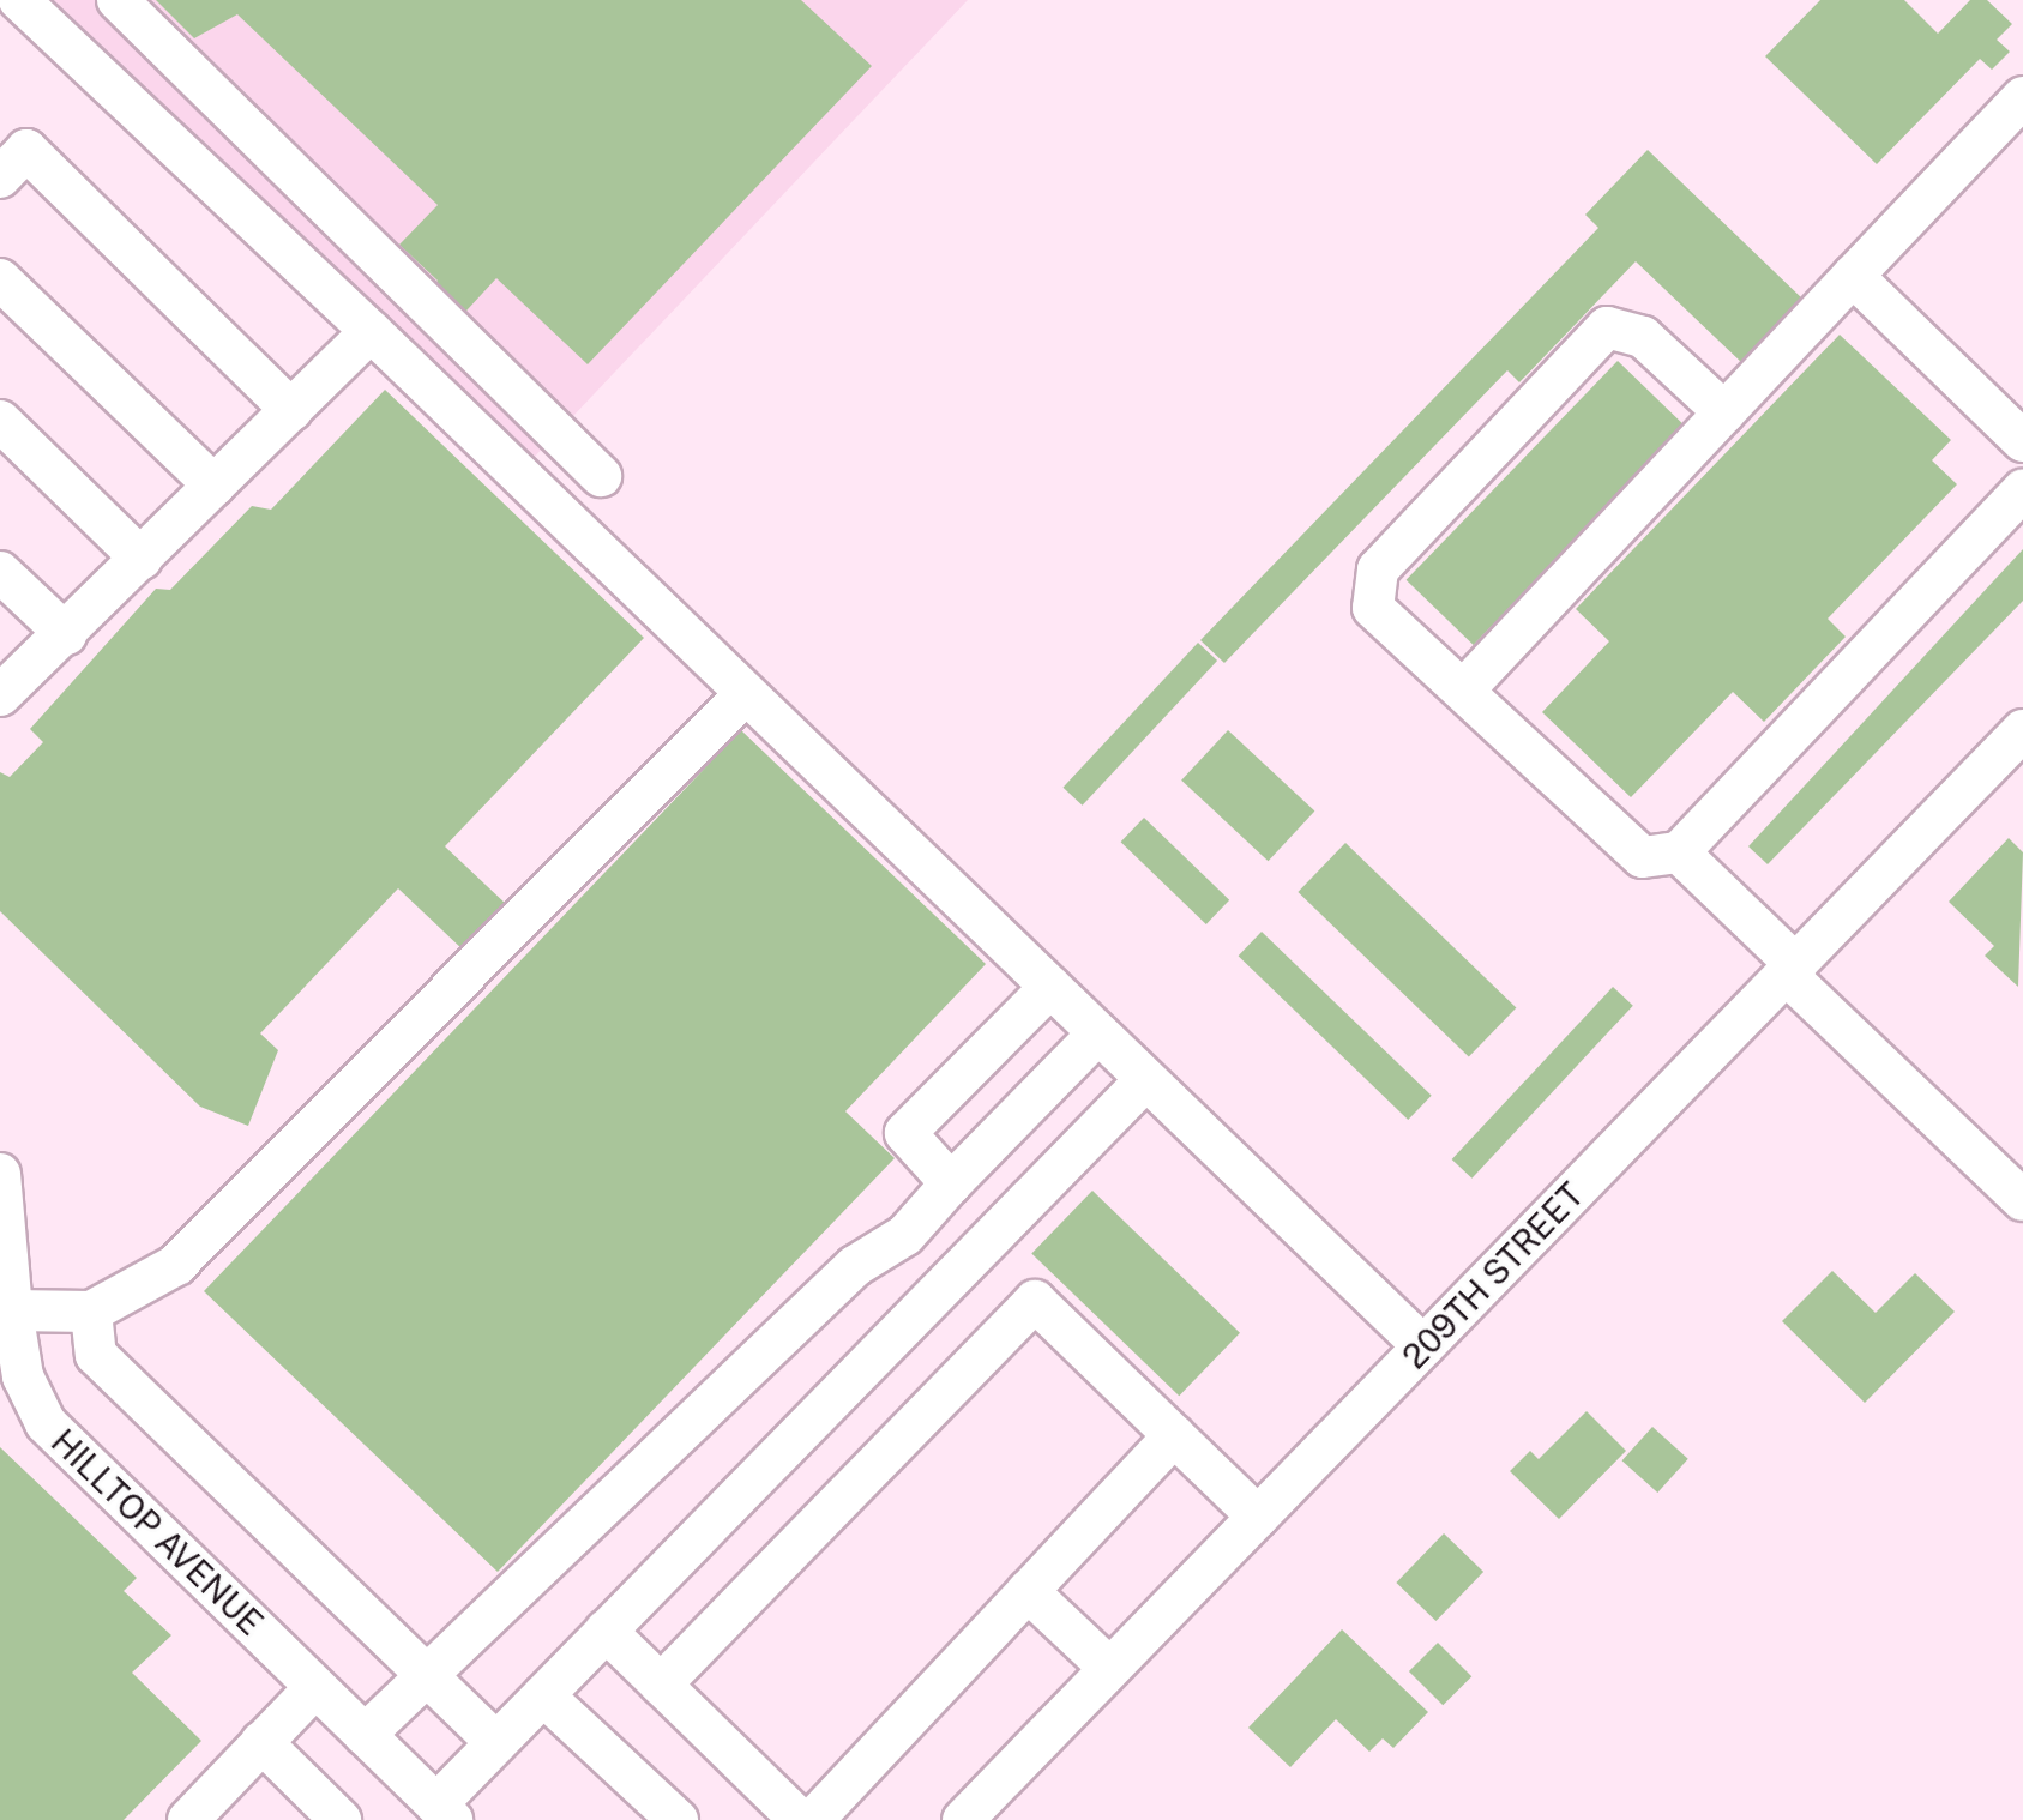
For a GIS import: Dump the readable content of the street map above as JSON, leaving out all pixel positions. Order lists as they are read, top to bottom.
{
  "streets": {
    "street": ["209TH STREET", "HILLTOP AVENUE"]
  }
}
